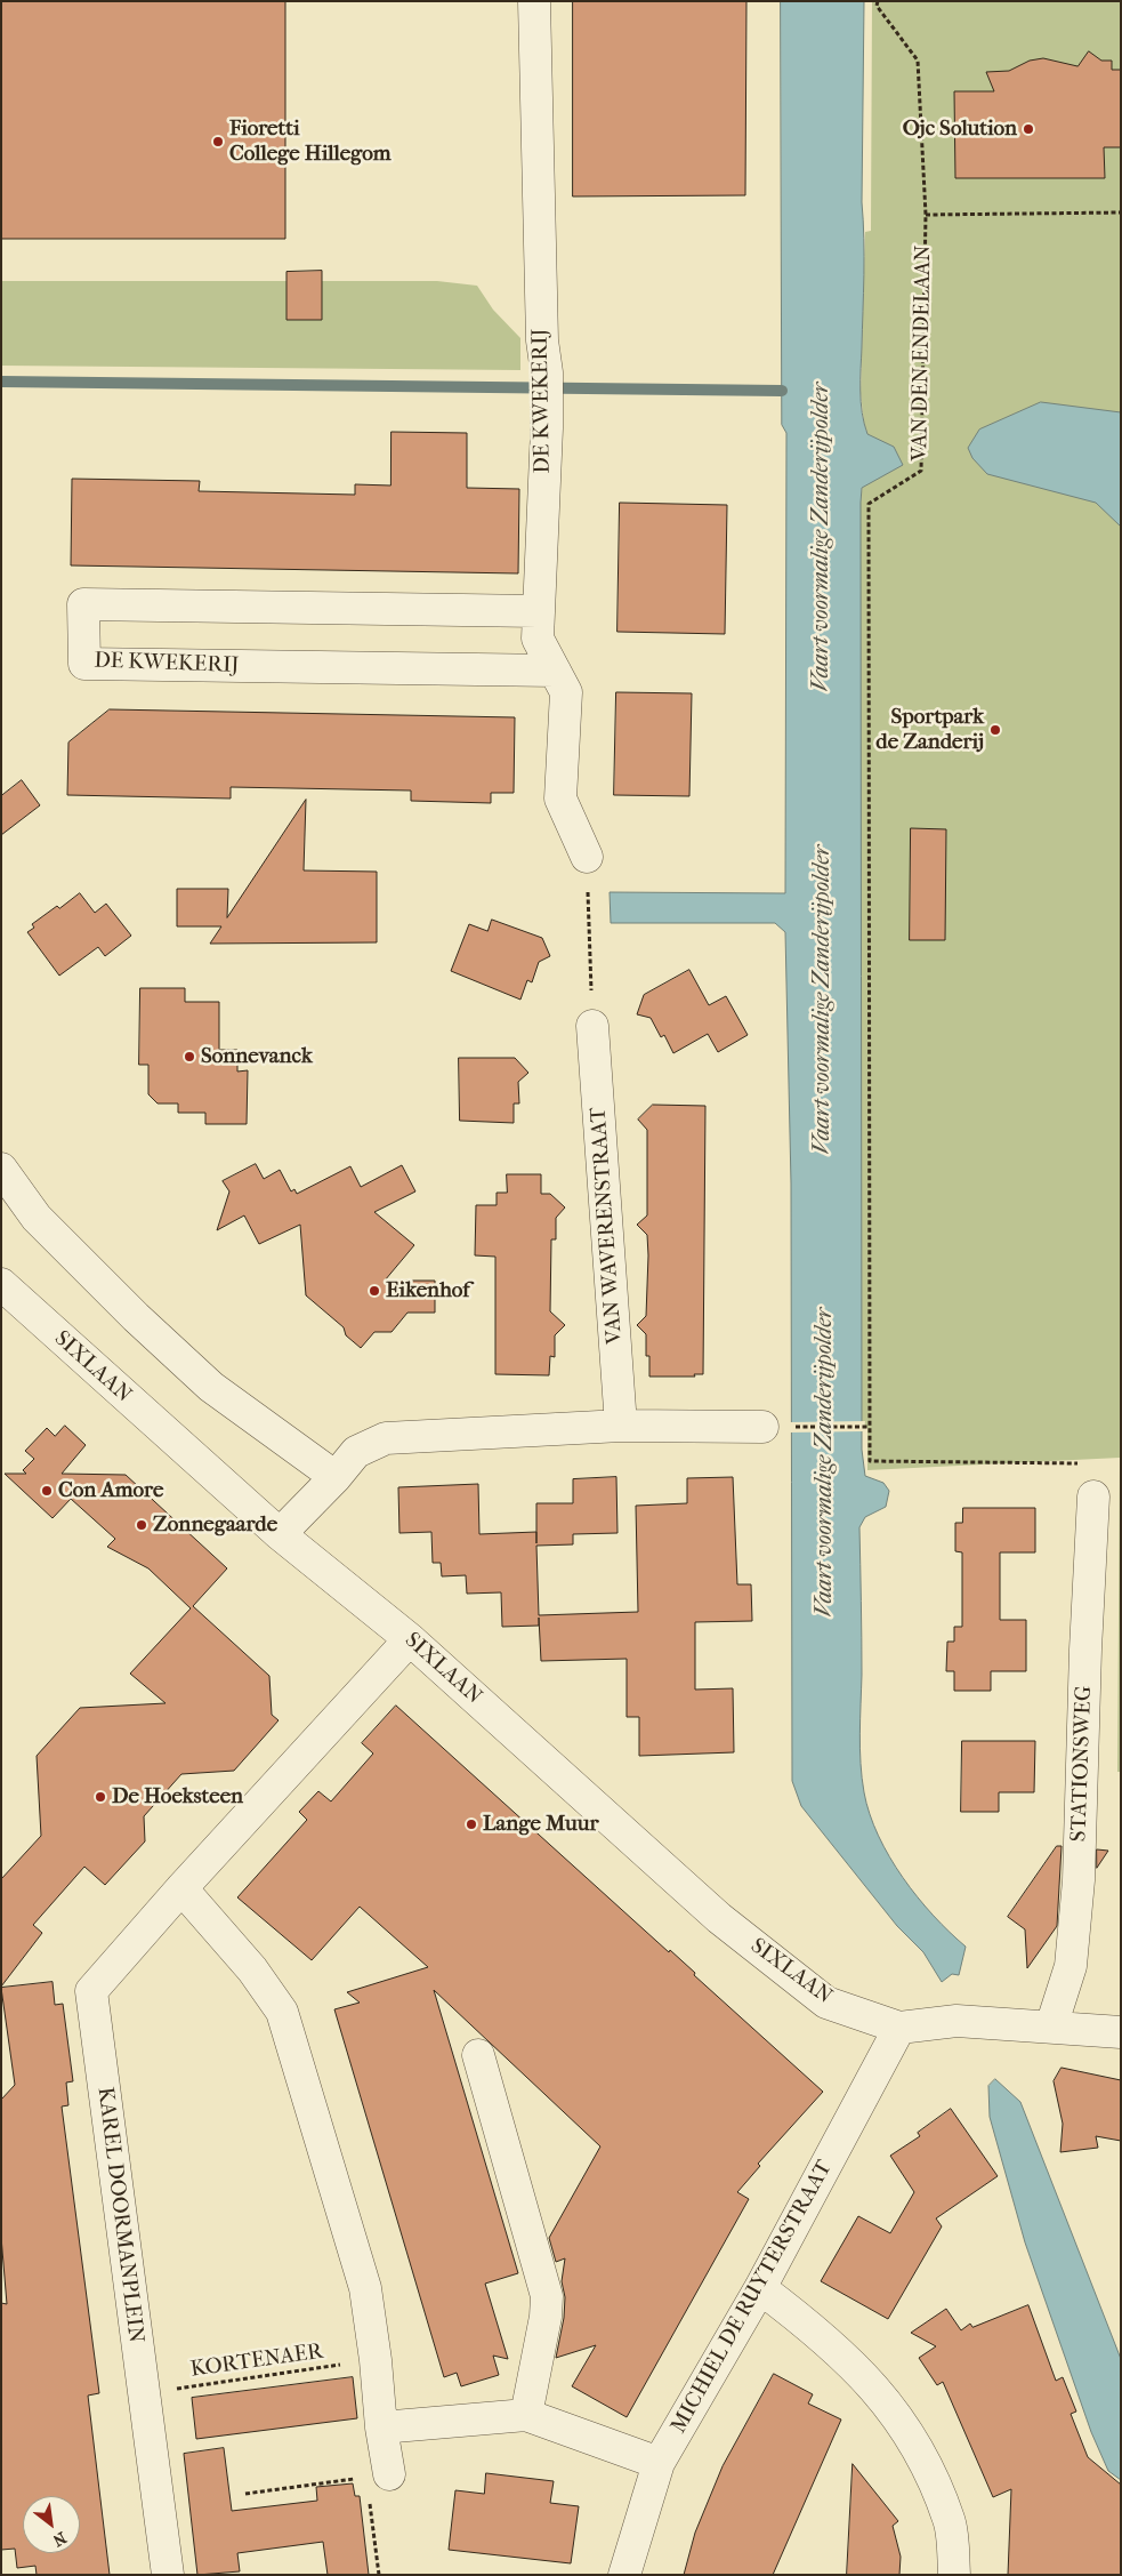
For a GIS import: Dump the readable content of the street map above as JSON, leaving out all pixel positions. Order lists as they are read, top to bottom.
{
  "streets": {
    "street": [
      "DE KWEKERIJ",
      "VAN WAVERENSTRAAT",
      "SIXLAAN",
      "STATIONSWEG",
      "KAREL DOORMANPLEIN",
      "MICHIEL DE RUYTERSTRAAT"
    ],
    "path": ["VAN DEN ENDELAAN", "KORTENAER"]
  },
  "crossings": [
    ["SIXLAAN", "KAREL DOORMANPLEIN"],
    ["SIXLAAN", "MICHIEL DE RUYTERSTRAAT"],
    ["KAREL DOORMANPLEIN", "KORTENAER"]
  ],
  "water": ["Vaart voormalige Zanderijpolder"],
  "places": [
    "Ojc Solution",
    "Fioretti College Hillegom",
    "Sportpark de Zanderij",
    "Sonnevanck",
    "Eikenhof",
    "Con Amore",
    "Zonnegaarde",
    "De Hoeksteen",
    "Lange Muur"
  ],
  "north": "bottom right"
}
